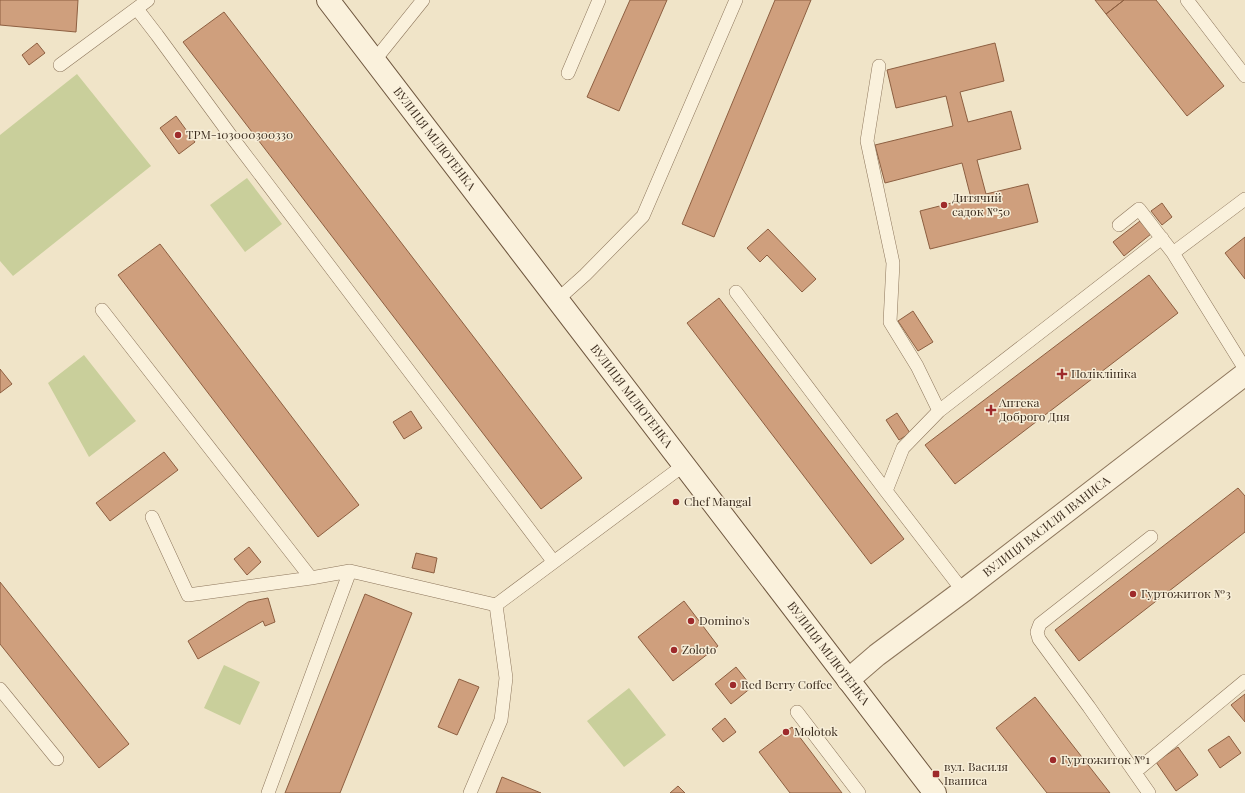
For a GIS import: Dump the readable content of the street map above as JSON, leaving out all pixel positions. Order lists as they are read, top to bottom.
{
  "streets": {
    "street": ["ВУЛИЦЯ МІЛЮТЕНКА", "ВУЛИЦЯ ВАСИЛЯ ІВАНИСА"]
  },
  "crossings": [
    ["ВУЛИЦЯ МІЛЮТЕНКА", "ВУЛИЦЯ ВАСИЛЯ ІВАНИСА"]
  ],
  "places": {
    "other": [
      "ТРМ-103000300330",
      "Дитячий садок №50",
      "Chef Mangal",
      "Гуртожиток №3",
      "Domino's",
      "Zoloto",
      "Red Berry Coffee",
      "Molotok",
      "Гуртожиток №1"
    ],
    "health": ["Поліклініка", "Аптека Доброго Дня"],
    "transit": ["вул. Василя Іваниса"]
  }
}
